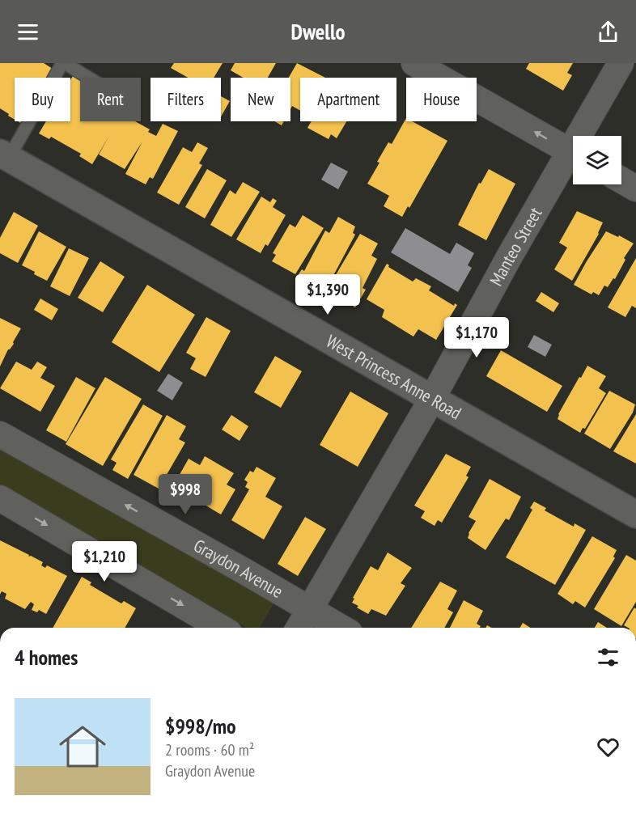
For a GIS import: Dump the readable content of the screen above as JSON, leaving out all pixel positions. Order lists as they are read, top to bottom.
{
  "streets": {
    "main road": ["West Princess Anne Road"],
    "street": ["Manteo Street", "Graydon Avenue"]
  },
  "crossings": [
    ["Manteo Street", "West Princess Anne Road"],
    ["Manteo Street", "Graydon Avenue"]
  ],
  "page": {
    "header": "Dwello",
    "chip": [
      "Buy",
      "Rent",
      "Filters",
      "New",
      "Apartment",
      "House"
    ],
    "price": [
      "$1,390",
      "$1,170",
      "$998",
      "$1,210"
    ],
    "heading": "4 homes",
    "list": [
      {
        "name": "$998/mo",
        "note": "2 rooms · 60 m² · Graydon Avenue"
      }
    ]
  }
}
